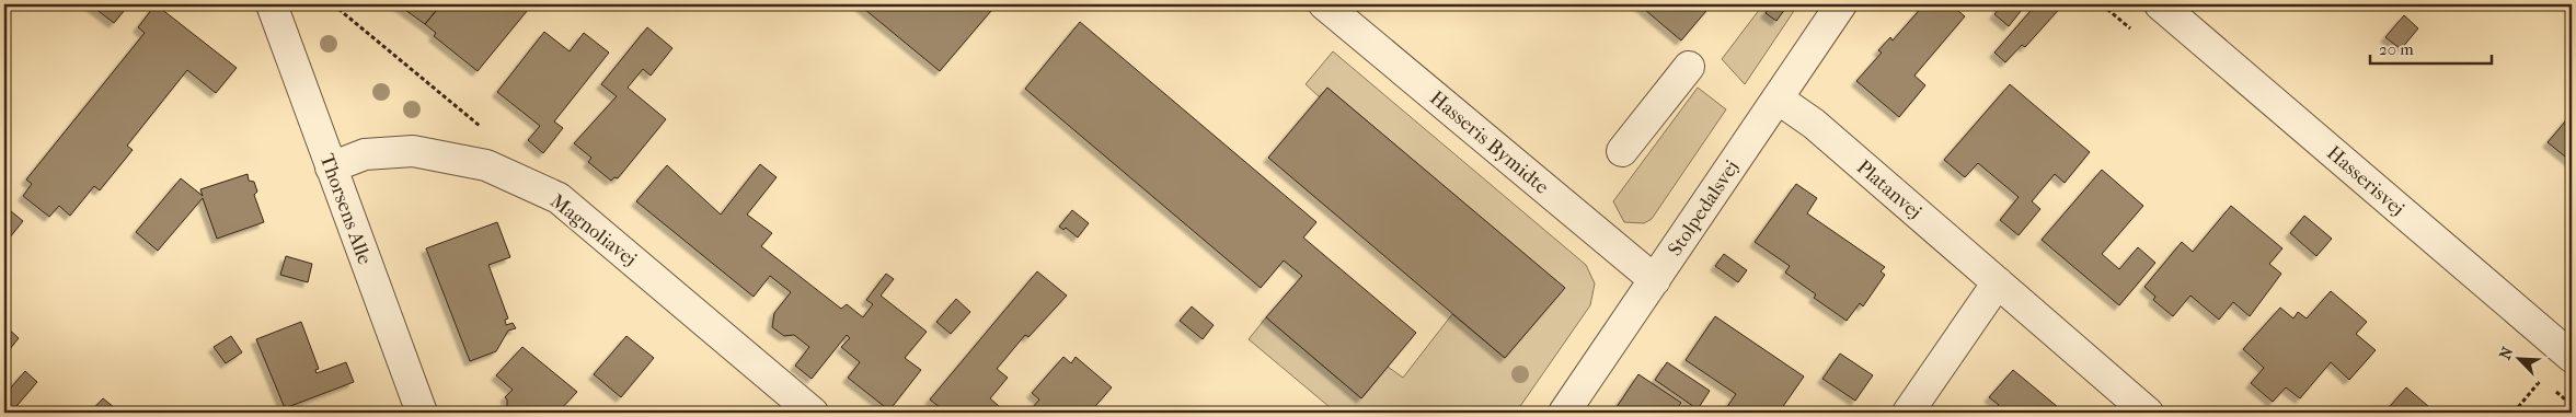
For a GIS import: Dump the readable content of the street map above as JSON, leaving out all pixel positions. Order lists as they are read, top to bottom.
{
  "streets": {
    "street": [
      "Hasseris Bymidte",
      "Hasserisvej",
      "Platanvej",
      "Stolpedalsvej",
      "Thorsens Alle",
      "Magnoliavej"
    ]
  },
  "crossings": [
    ["Hasseris Bymidte", "Stolpedalsvej"],
    ["Platanvej", "Stolpedalsvej"],
    ["Thorsens Alle", "Magnoliavej"]
  ],
  "scale_bar": "20 m",
  "north": "top left"
}
